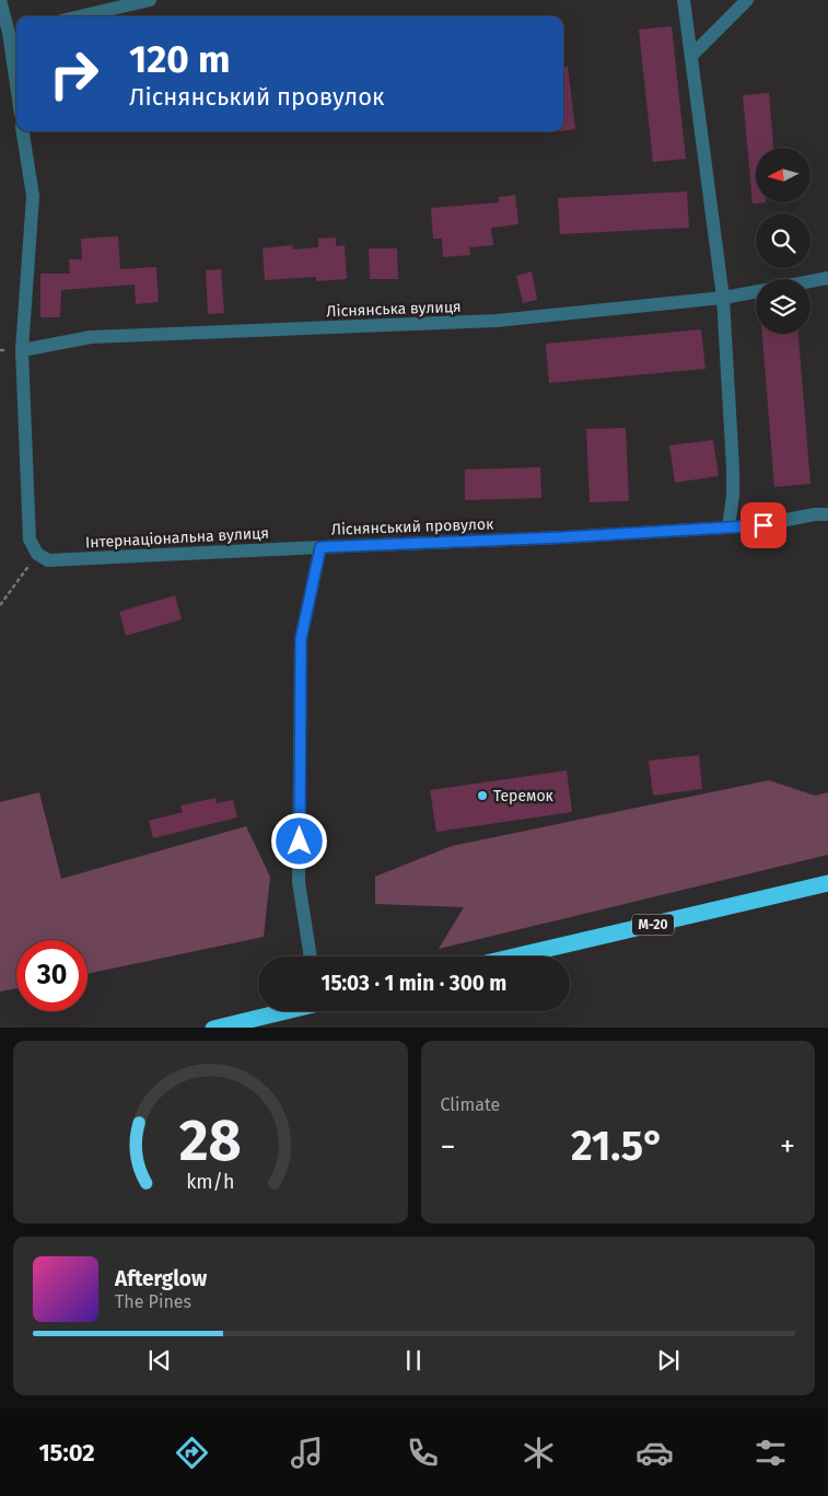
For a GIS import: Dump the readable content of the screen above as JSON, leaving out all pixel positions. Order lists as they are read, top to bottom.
{
  "streets": {
    "highway": ["М-20"],
    "street": ["Ліснянська вулиця", "Ліснянський провулок", "Інтернаціональна вулиця"]
  },
  "crossings": [
    ["Ліснянський провулок", "Інтернаціональна вулиця"]
  ],
  "places": ["Теремок"],
  "north": "left",
  "page": {
    "turn": ["120 m", "Ліснянський провулок"],
    "limit": "30",
    "trip": "15:03 · 1 min · 300 m",
    "tile": "Climate",
    "heat": ["−", "21.5°", "+"],
    "song": ["Afterglow", "The Pines"],
    "tabs": "15:02",
    "gauge": ["28", "km/h"]
  }
}
